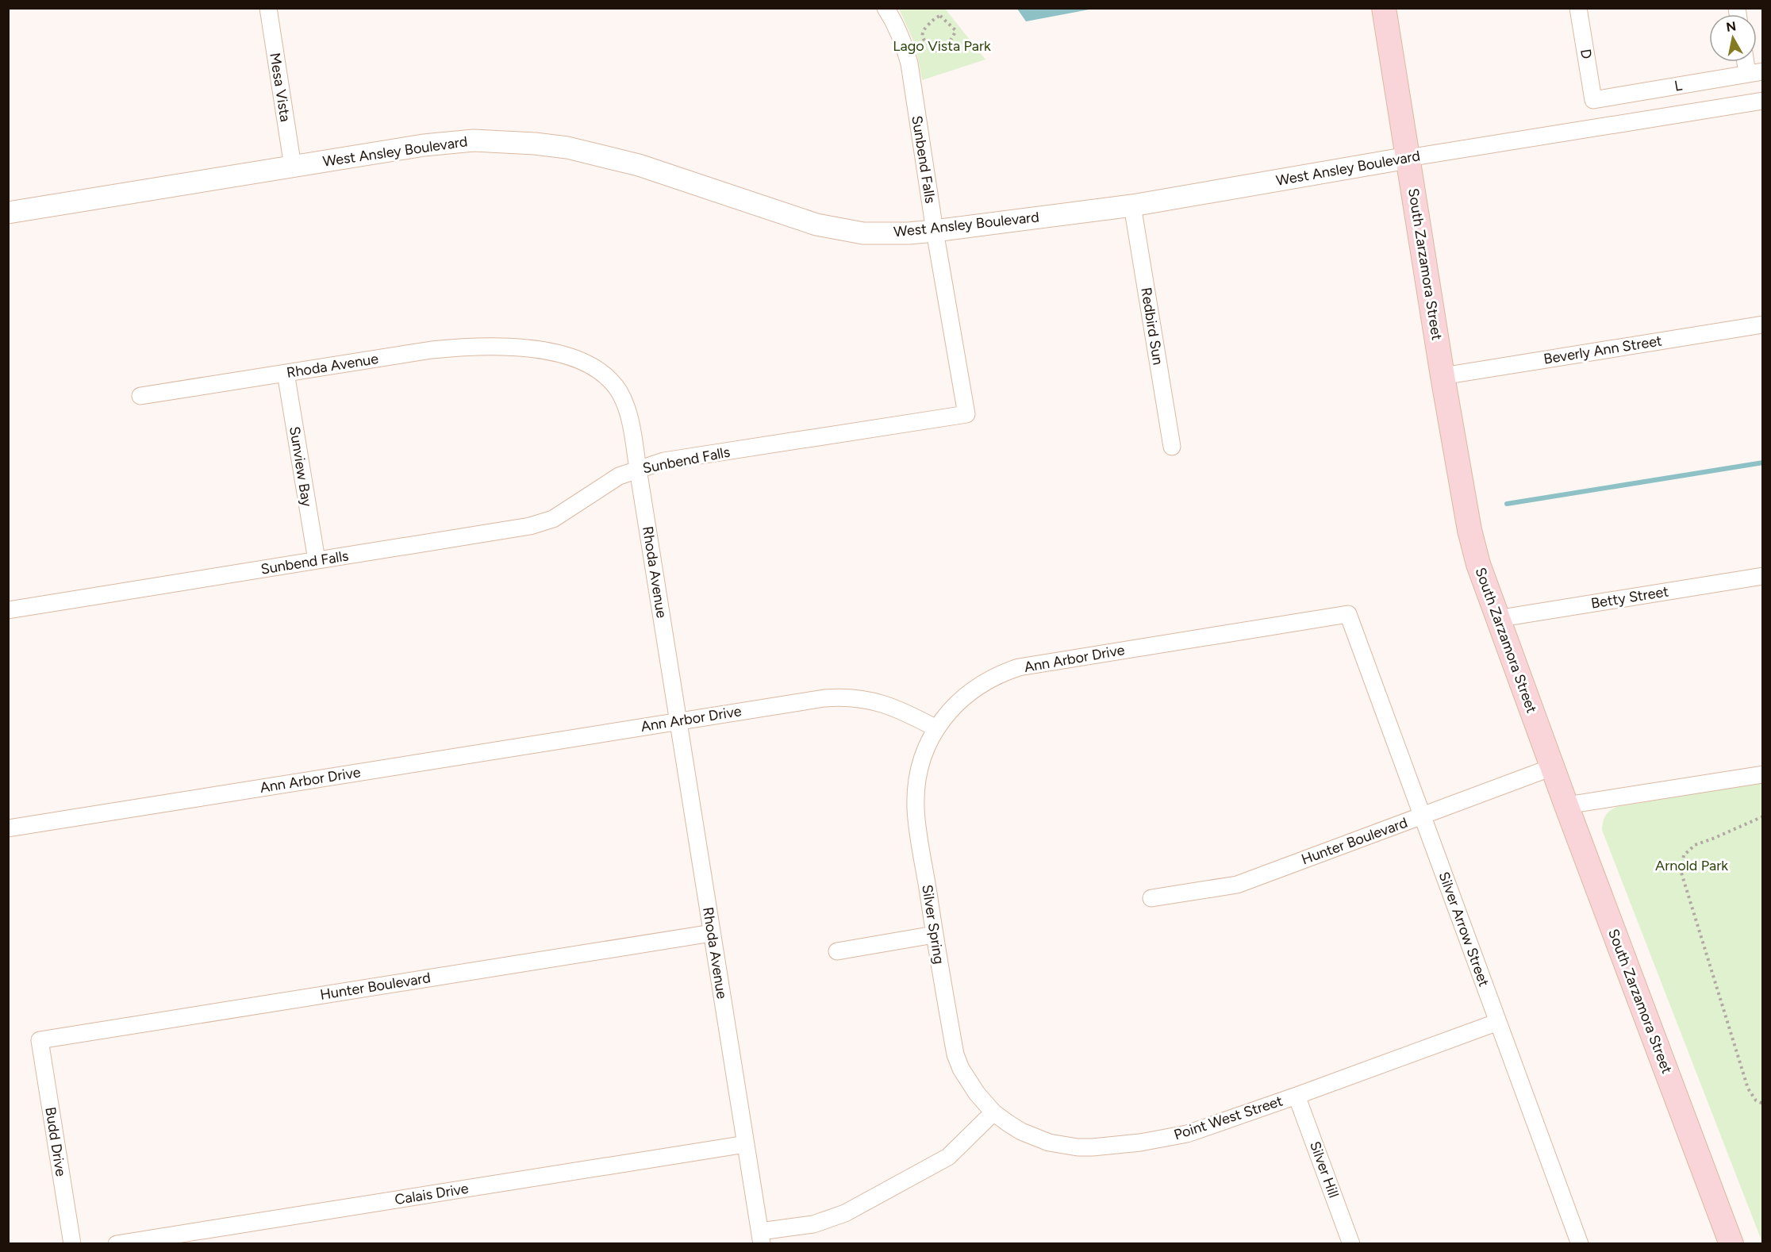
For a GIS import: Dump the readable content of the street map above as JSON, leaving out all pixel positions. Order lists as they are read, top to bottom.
{
  "streets": {
    "main road": ["South Zarzamora Street"],
    "street": [
      "D",
      "L",
      "Mesa Vista",
      "West Ansley Boulevard",
      "Sunbend Falls",
      "Redbird Sun",
      "Beverly Ann Street",
      "Rhoda Avenue",
      "Sunview Bay",
      "Betty Street",
      "Ann Arbor Drive",
      "Hunter Boulevard",
      "Silver Spring",
      "Silver Arrow Street",
      "Point West Street",
      "Budd Drive",
      "Silver Hill",
      "Calais Drive"
    ]
  },
  "crossings": [
    ["D", "L"],
    ["Mesa Vista", "West Ansley Boulevard"],
    ["West Ansley Boulevard", "Sunbend Falls"],
    ["West Ansley Boulevard", "South Zarzamora Street"],
    ["West Ansley Boulevard", "Redbird Sun"],
    ["Sunbend Falls", "Rhoda Avenue"],
    ["Sunbend Falls", "Sunview Bay"],
    ["South Zarzamora Street", "Beverly Ann Street"],
    ["South Zarzamora Street", "Betty Street"],
    ["South Zarzamora Street", "Hunter Boulevard"],
    ["Rhoda Avenue", "Sunview Bay"],
    ["Rhoda Avenue", "Ann Arbor Drive"],
    ["Rhoda Avenue", "Hunter Boulevard"],
    ["Rhoda Avenue", "Calais Drive"],
    ["Ann Arbor Drive", "Silver Spring"],
    ["Ann Arbor Drive", "Silver Arrow Street"],
    ["Hunter Boulevard", "Silver Arrow Street"],
    ["Hunter Boulevard", "Budd Drive"],
    ["Silver Spring", "Point West Street"],
    ["Silver Arrow Street", "Point West Street"],
    ["Point West Street", "Silver Hill"]
  ],
  "parks": ["Lago Vista Park", "Arnold Park"],
  "north": "top"
}
